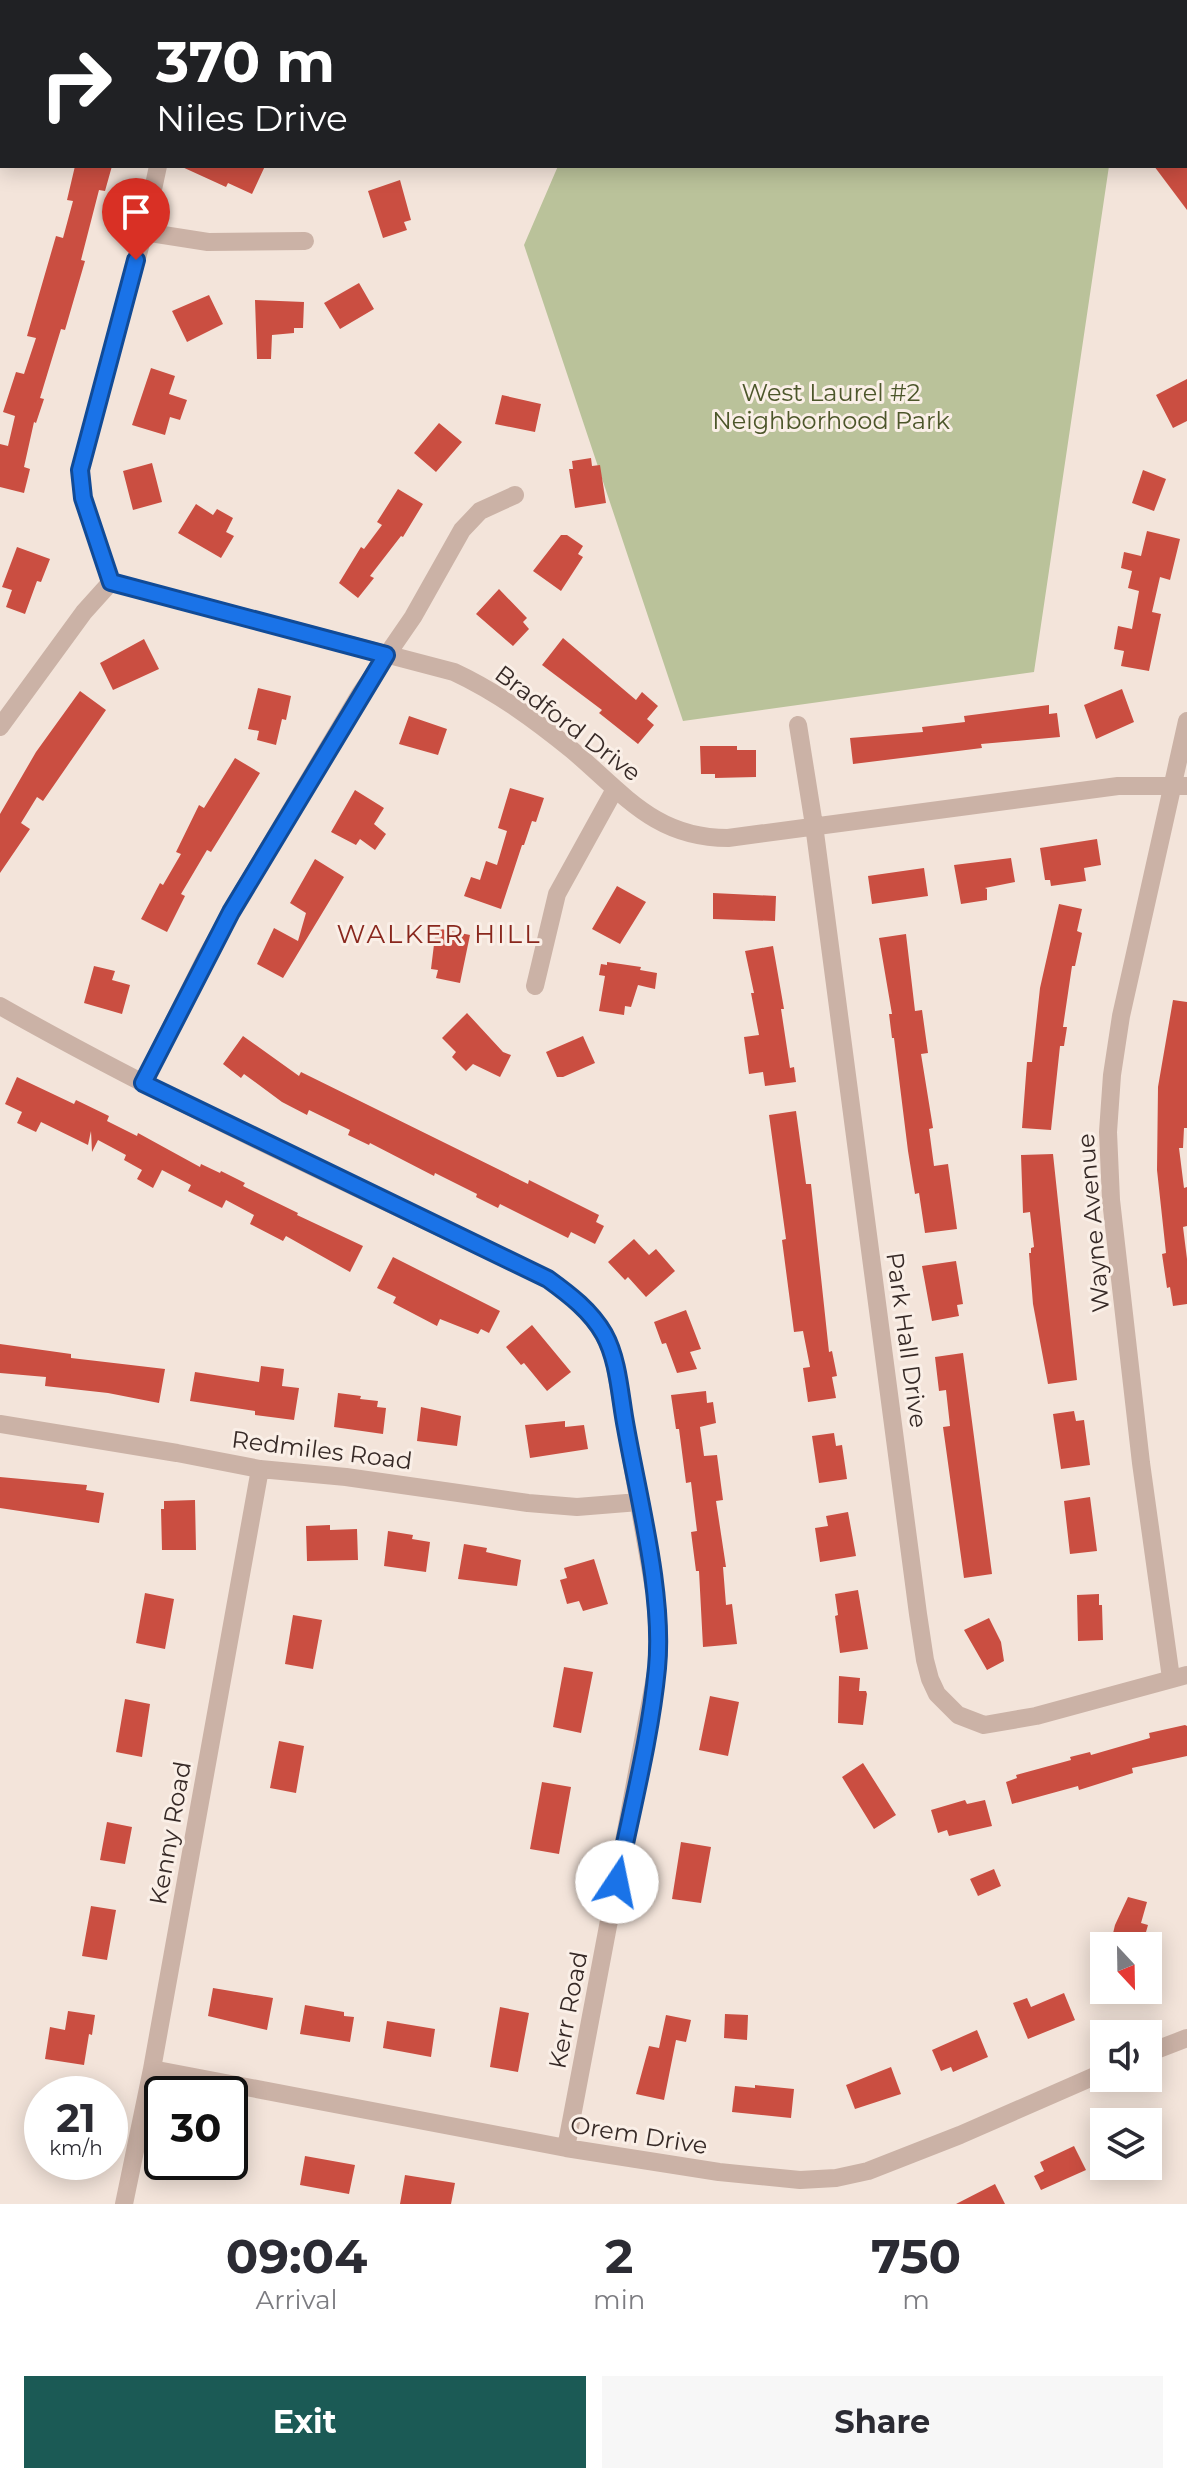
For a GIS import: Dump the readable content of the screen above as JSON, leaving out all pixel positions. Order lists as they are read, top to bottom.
{
  "streets": {
    "street": [
      "Bradford Drive",
      "Wayne Avenue",
      "Park Hall Drive",
      "Redmiles Road",
      "Kenny Road",
      "Kerr Road",
      "Orem Drive"
    ]
  },
  "crossings": [
    ["Bradford Drive", "Wayne Avenue"],
    ["Bradford Drive", "Park Hall Drive"],
    ["Wayne Avenue", "Park Hall Drive"],
    ["Redmiles Road", "Kenny Road"],
    ["Redmiles Road", "Kerr Road"],
    ["Kenny Road", "Orem Drive"],
    ["Kerr Road", "Orem Drive"]
  ],
  "districts": ["WALKER HILL"],
  "parks": ["West Laurel #2 Neighborhood Park"],
  "north": "bottom",
  "page": {
    "turn": ["370 m", "Niles Drive"],
    "speed": "21 km/h",
    "limit": "30",
    "eta": [
      "09:04",
      "Arrival",
      "2",
      "min",
      "750",
      "m"
    ],
    "buttons": ["Exit", "Share"]
  }
}
